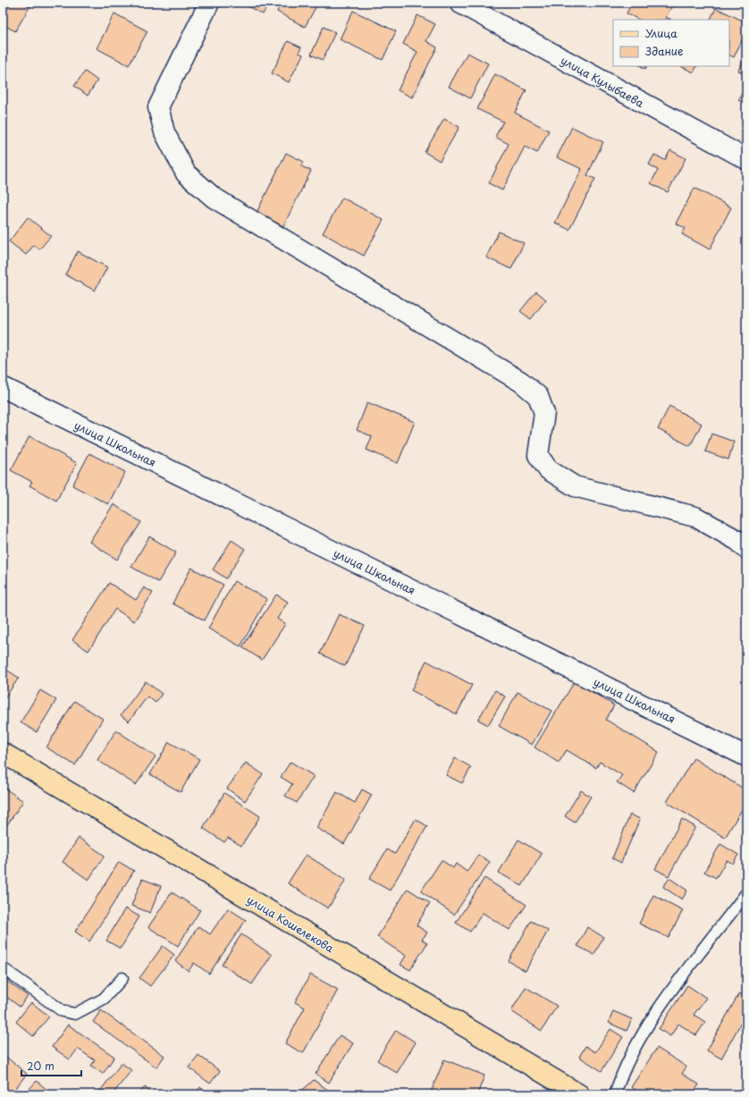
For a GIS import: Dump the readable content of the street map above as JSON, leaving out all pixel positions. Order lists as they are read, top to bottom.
{
  "streets": {
    "main road": ["улица Кошелекова"],
    "street": ["улица Кулыбаева", "улица Школьная"]
  },
  "legend": ["Улица", "Здание"],
  "scale_bar": "20 m"
}
